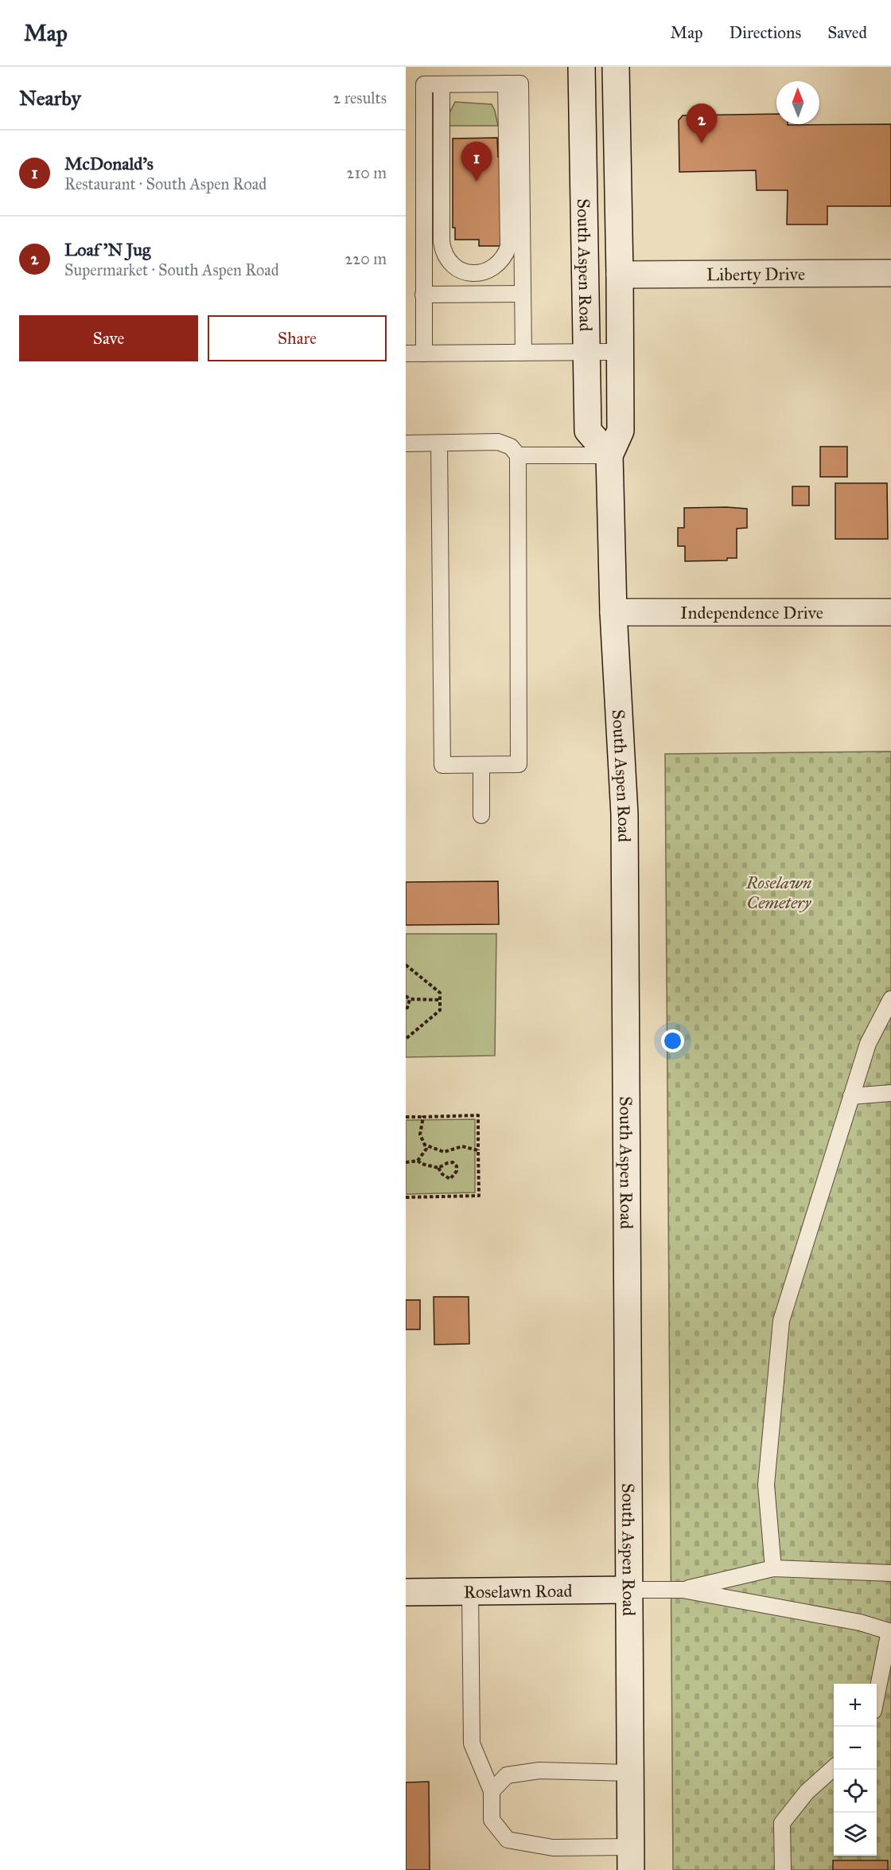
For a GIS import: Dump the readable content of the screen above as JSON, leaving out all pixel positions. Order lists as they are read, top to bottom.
{
  "streets": {
    "street": [
      "South Aspen Road",
      "Liberty Drive",
      "Independence Drive",
      "Roselawn Road"
    ]
  },
  "crossings": [
    ["South Aspen Road", "Liberty Drive"],
    ["South Aspen Road", "Independence Drive"],
    ["South Aspen Road", "Roselawn Road"]
  ],
  "parks": ["Roselawn Cemetery"],
  "north": "top",
  "page": {
    "header": "Map",
    "nav": ["Map", "Directions", "Saved"],
    "heading": ["Nearby", "2 results"],
    "pins": ["2", "1"],
    "list": [
      {
        "mark": "1",
        "name": "McDonald's",
        "note": "Restaurant · South Aspen Road",
        "value": "210 m"
      },
      {
        "mark": "2",
        "name": "Loaf 'N Jug",
        "note": "Supermarket · South Aspen Road",
        "value": "220 m"
      }
    ],
    "buttons": ["Save", "Share"],
    "map_buttons": ["+", "−"]
  }
}
